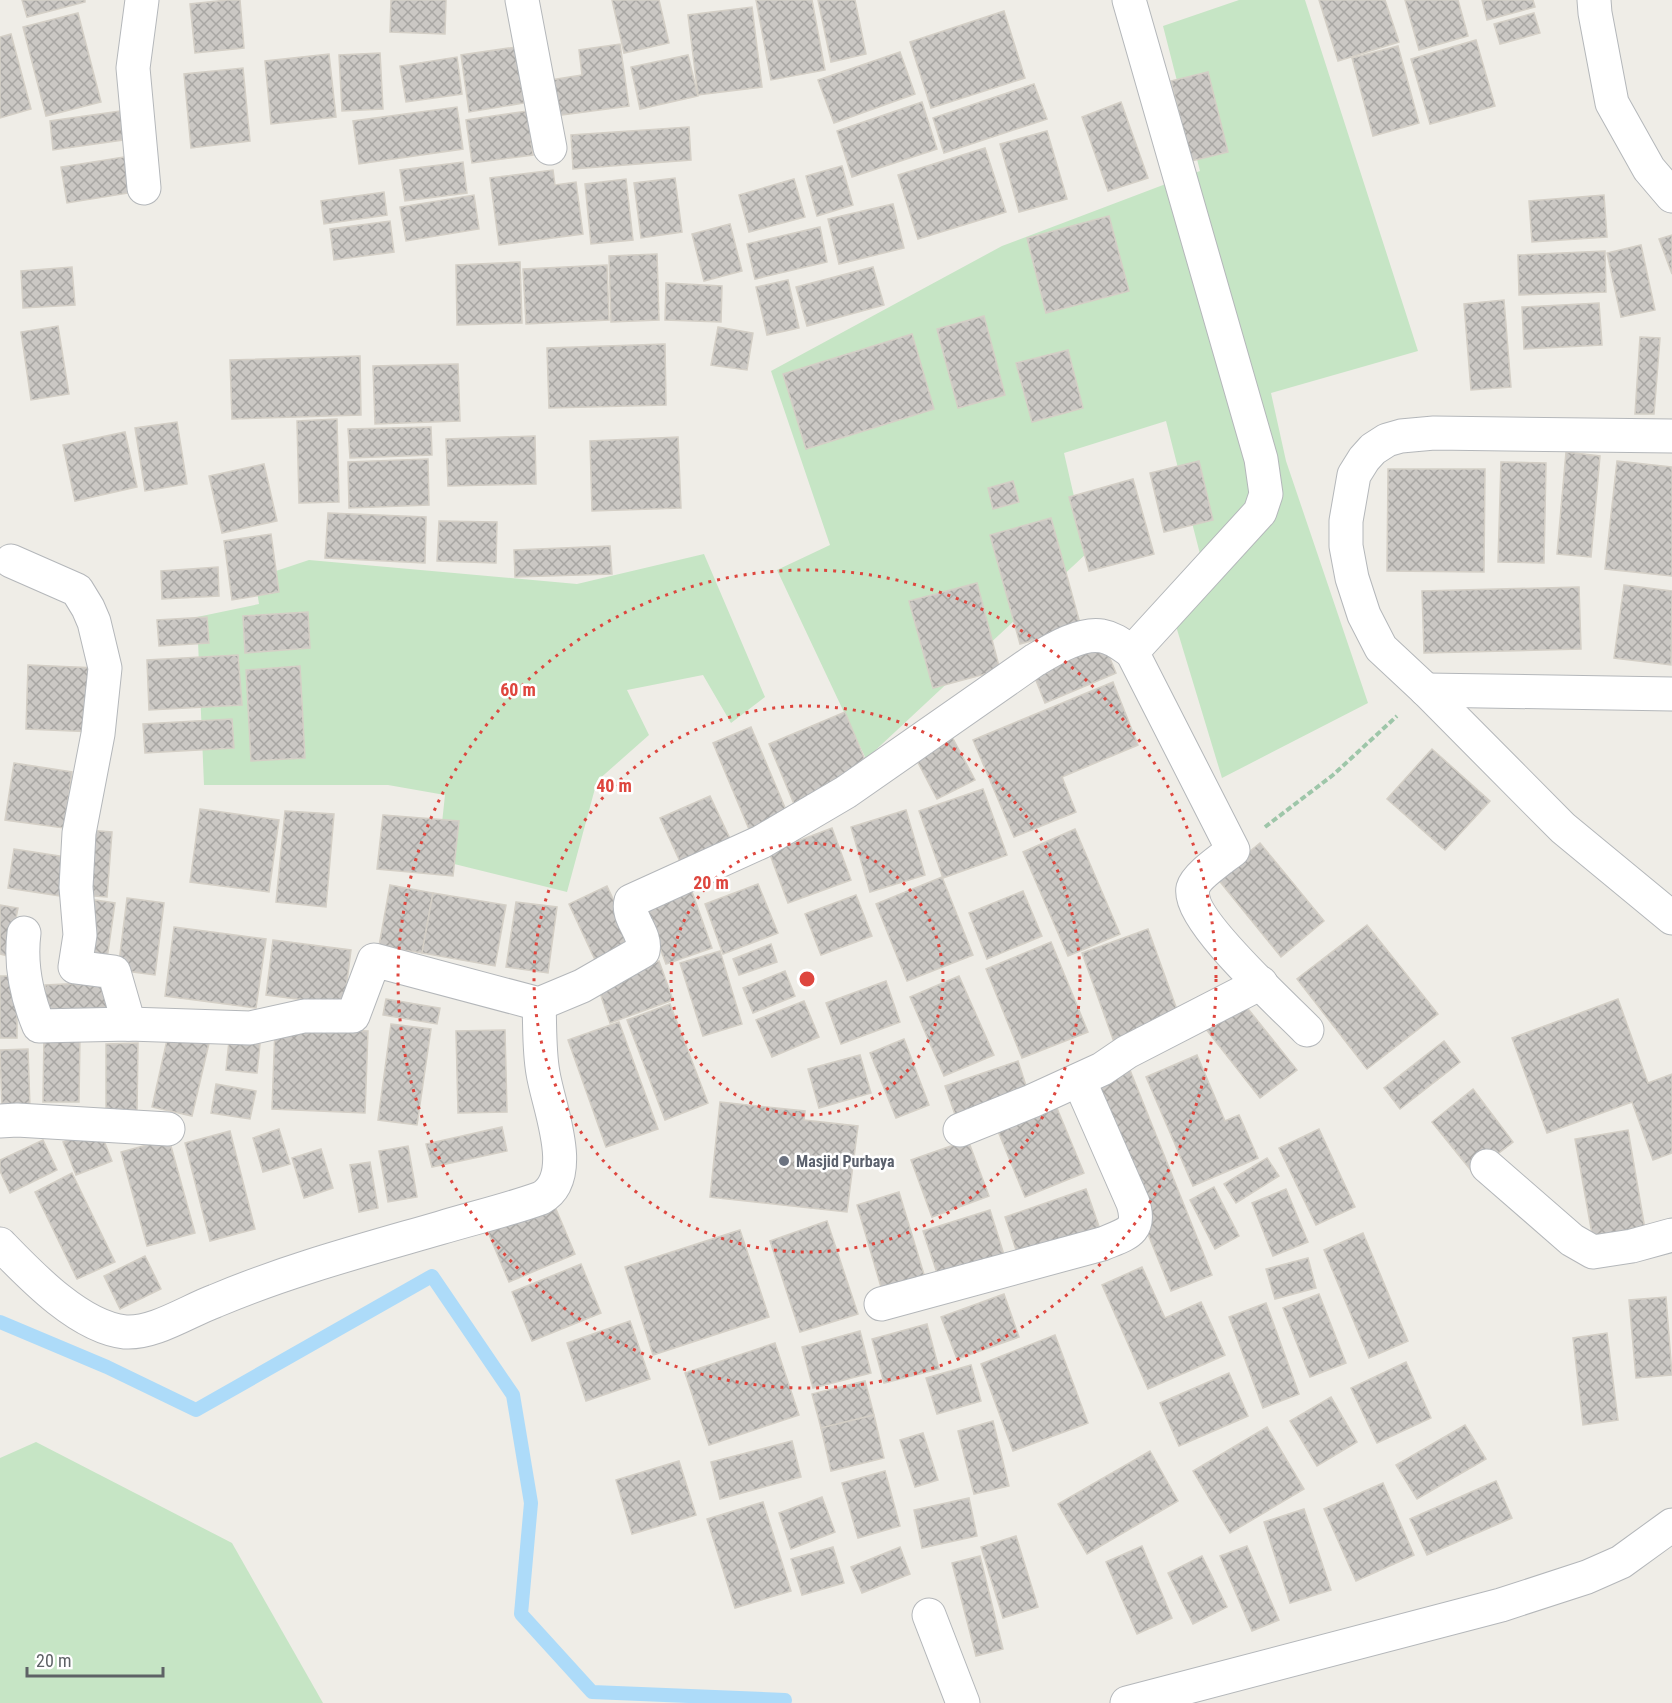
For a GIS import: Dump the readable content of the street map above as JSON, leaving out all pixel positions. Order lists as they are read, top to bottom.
{
  "places": ["Masjid Purbaya"],
  "scale_bar": "20 m",
  "rings": ["60 m", "40 m", "20 m"]
}
